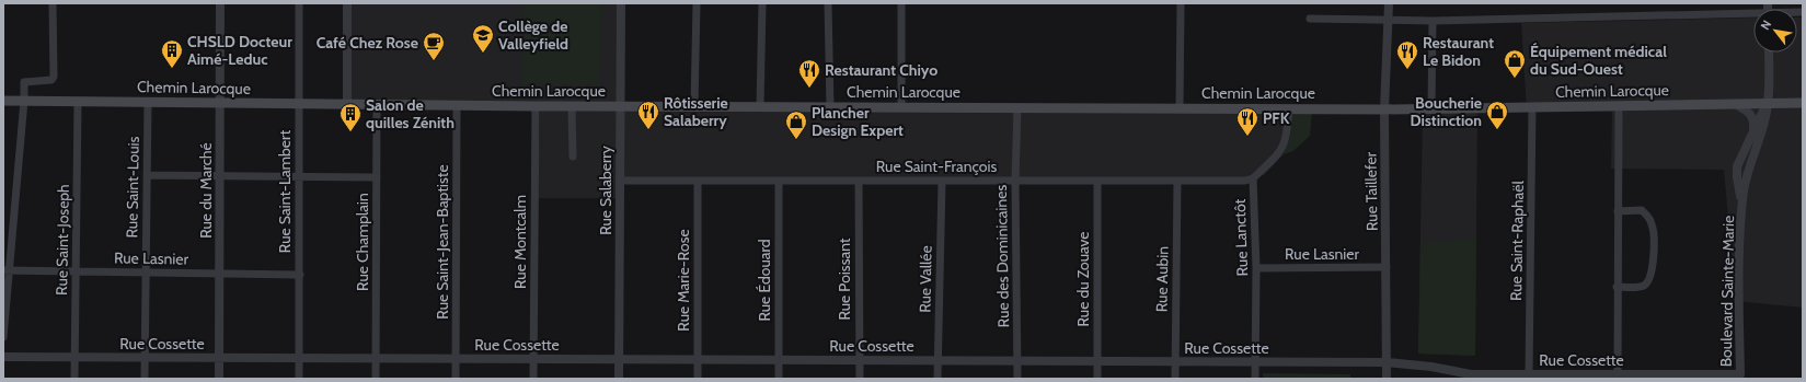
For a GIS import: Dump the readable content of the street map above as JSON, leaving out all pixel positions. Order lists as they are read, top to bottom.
{
  "streets": {
    "main road": ["Chemin Larocque"],
    "street": [
      "Rue Saint-François",
      "Rue Saint-Louis",
      "Rue du Marché",
      "Rue Salaberry",
      "Rue Saint-Lambert",
      "Rue Taillefer",
      "Rue Lanctôt",
      "Rue Saint-Joseph",
      "Rue Saint-Raphaël",
      "Rue Champlain",
      "Rue Saint-Jean-Baptiste",
      "Rue Montcalm",
      "Rue Lasnier",
      "Rue des Dominicaines",
      "Rue Poissant",
      "Rue Vallée",
      "Rue du Zouave",
      "Rue Aubin",
      "Rue Marie-Rose",
      "Rue Édouard",
      "Boulevard Sainte-Marie",
      "Rue Cossette"
    ]
  },
  "crossings": [
    ["Chemin Larocque", "Rue Saint-Louis"],
    ["Chemin Larocque", "Rue du Marché"],
    ["Chemin Larocque", "Rue Salaberry"],
    ["Chemin Larocque", "Rue Saint-Lambert"],
    ["Chemin Larocque", "Rue Taillefer"],
    ["Chemin Larocque", "Rue Lanctôt"],
    ["Chemin Larocque", "Rue Saint-Joseph"],
    ["Chemin Larocque", "Rue Saint-Raphaël"],
    ["Chemin Larocque", "Rue Champlain"],
    ["Chemin Larocque", "Rue Saint-Jean-Baptiste"],
    ["Chemin Larocque", "Rue Montcalm"],
    ["Chemin Larocque", "Rue des Dominicaines"],
    ["Chemin Larocque", "Boulevard Sainte-Marie"],
    ["Rue Saint-François", "Rue Salaberry"],
    ["Rue Saint-François", "Rue Lanctôt"],
    ["Rue Saint-François", "Rue des Dominicaines"],
    ["Rue Saint-François", "Rue Poissant"],
    ["Rue Saint-François", "Rue Vallée"],
    ["Rue Saint-François", "Rue du Zouave"],
    ["Rue Saint-François", "Rue Aubin"],
    ["Rue Saint-François", "Rue Marie-Rose"],
    ["Rue Saint-François", "Rue Édouard"],
    ["Rue Saint-Louis", "Rue Lasnier"],
    ["Rue Saint-Louis", "Rue Cossette"],
    ["Rue du Marché", "Rue Lasnier"],
    ["Rue du Marché", "Rue Cossette"],
    ["Rue Salaberry", "Rue Cossette"],
    ["Rue Saint-Lambert", "Rue Lasnier"],
    ["Rue Saint-Lambert", "Rue Cossette"],
    ["Rue Taillefer", "Rue Lasnier"],
    ["Rue Taillefer", "Rue Cossette"],
    ["Rue Lanctôt", "Rue Lasnier"],
    ["Rue Lanctôt", "Rue Cossette"],
    ["Rue Saint-Joseph", "Rue Lasnier"],
    ["Rue Saint-Joseph", "Rue Cossette"],
    ["Rue Saint-Raphaël", "Rue Cossette"],
    ["Rue Champlain", "Rue Cossette"],
    ["Rue Saint-Jean-Baptiste", "Rue Cossette"],
    ["Rue Montcalm", "Rue Cossette"],
    ["Rue des Dominicaines", "Rue Cossette"],
    ["Rue Poissant", "Rue Cossette"],
    ["Rue Vallée", "Rue Cossette"],
    ["Rue du Zouave", "Rue Cossette"],
    ["Rue Aubin", "Rue Cossette"],
    ["Rue Marie-Rose", "Rue Cossette"],
    ["Rue Édouard", "Rue Cossette"],
    ["Boulevard Sainte-Marie", "Rue Cossette"]
  ],
  "places": {
    "school or university": ["Collège de Valleyfield"],
    "cafe": ["Café Chez Rose"],
    "building": ["CHSLD Docteur Aimé-Leduc", "Salon de quilles Zénith"],
    "restaurant": [
      "Restaurant Le Bidon",
      "Restaurant Chiyo",
      "Rôtisserie Salaberry",
      "PFK"
    ],
    "shop": ["Équipement médical du Sud-Ouest", "Boucherie Distinction", "Plancher Design Expert"]
  },
  "north": "top left"
}
